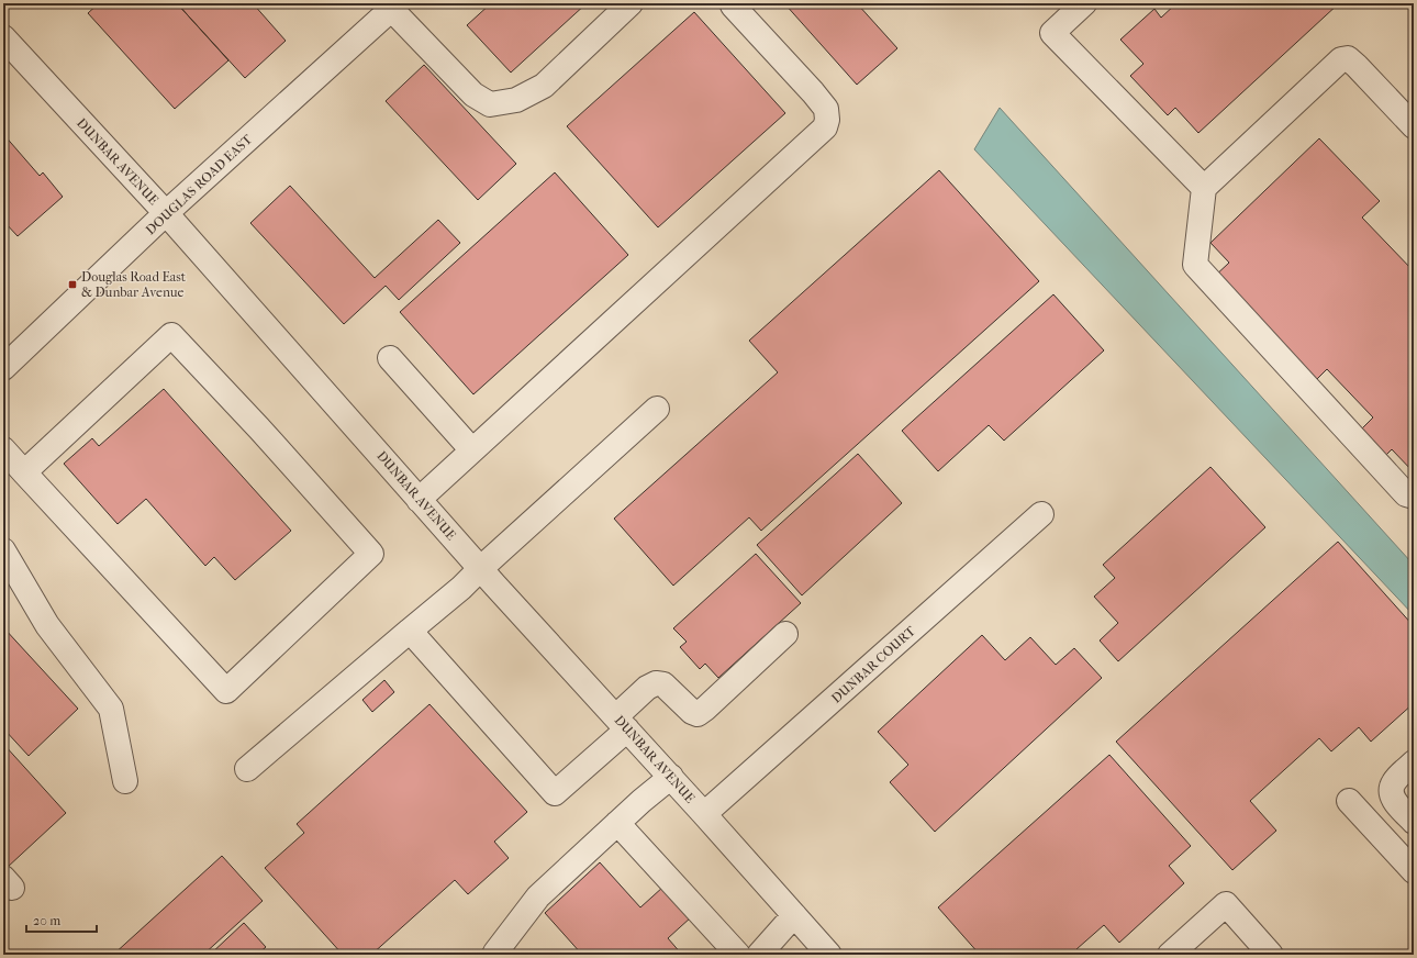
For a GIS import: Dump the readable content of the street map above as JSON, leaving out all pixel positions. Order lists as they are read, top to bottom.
{
  "streets": {
    "street": ["DUNBAR AVENUE", "DOUGLAS ROAD EAST", "DUNBAR COURT"]
  },
  "crossings": [
    ["DUNBAR AVENUE", "DOUGLAS ROAD EAST"],
    ["DUNBAR AVENUE", "DUNBAR COURT"]
  ],
  "places": {
    "transit": ["Douglas Road East & Dunbar Avenue"]
  },
  "scale_bar": "20 m"
}
